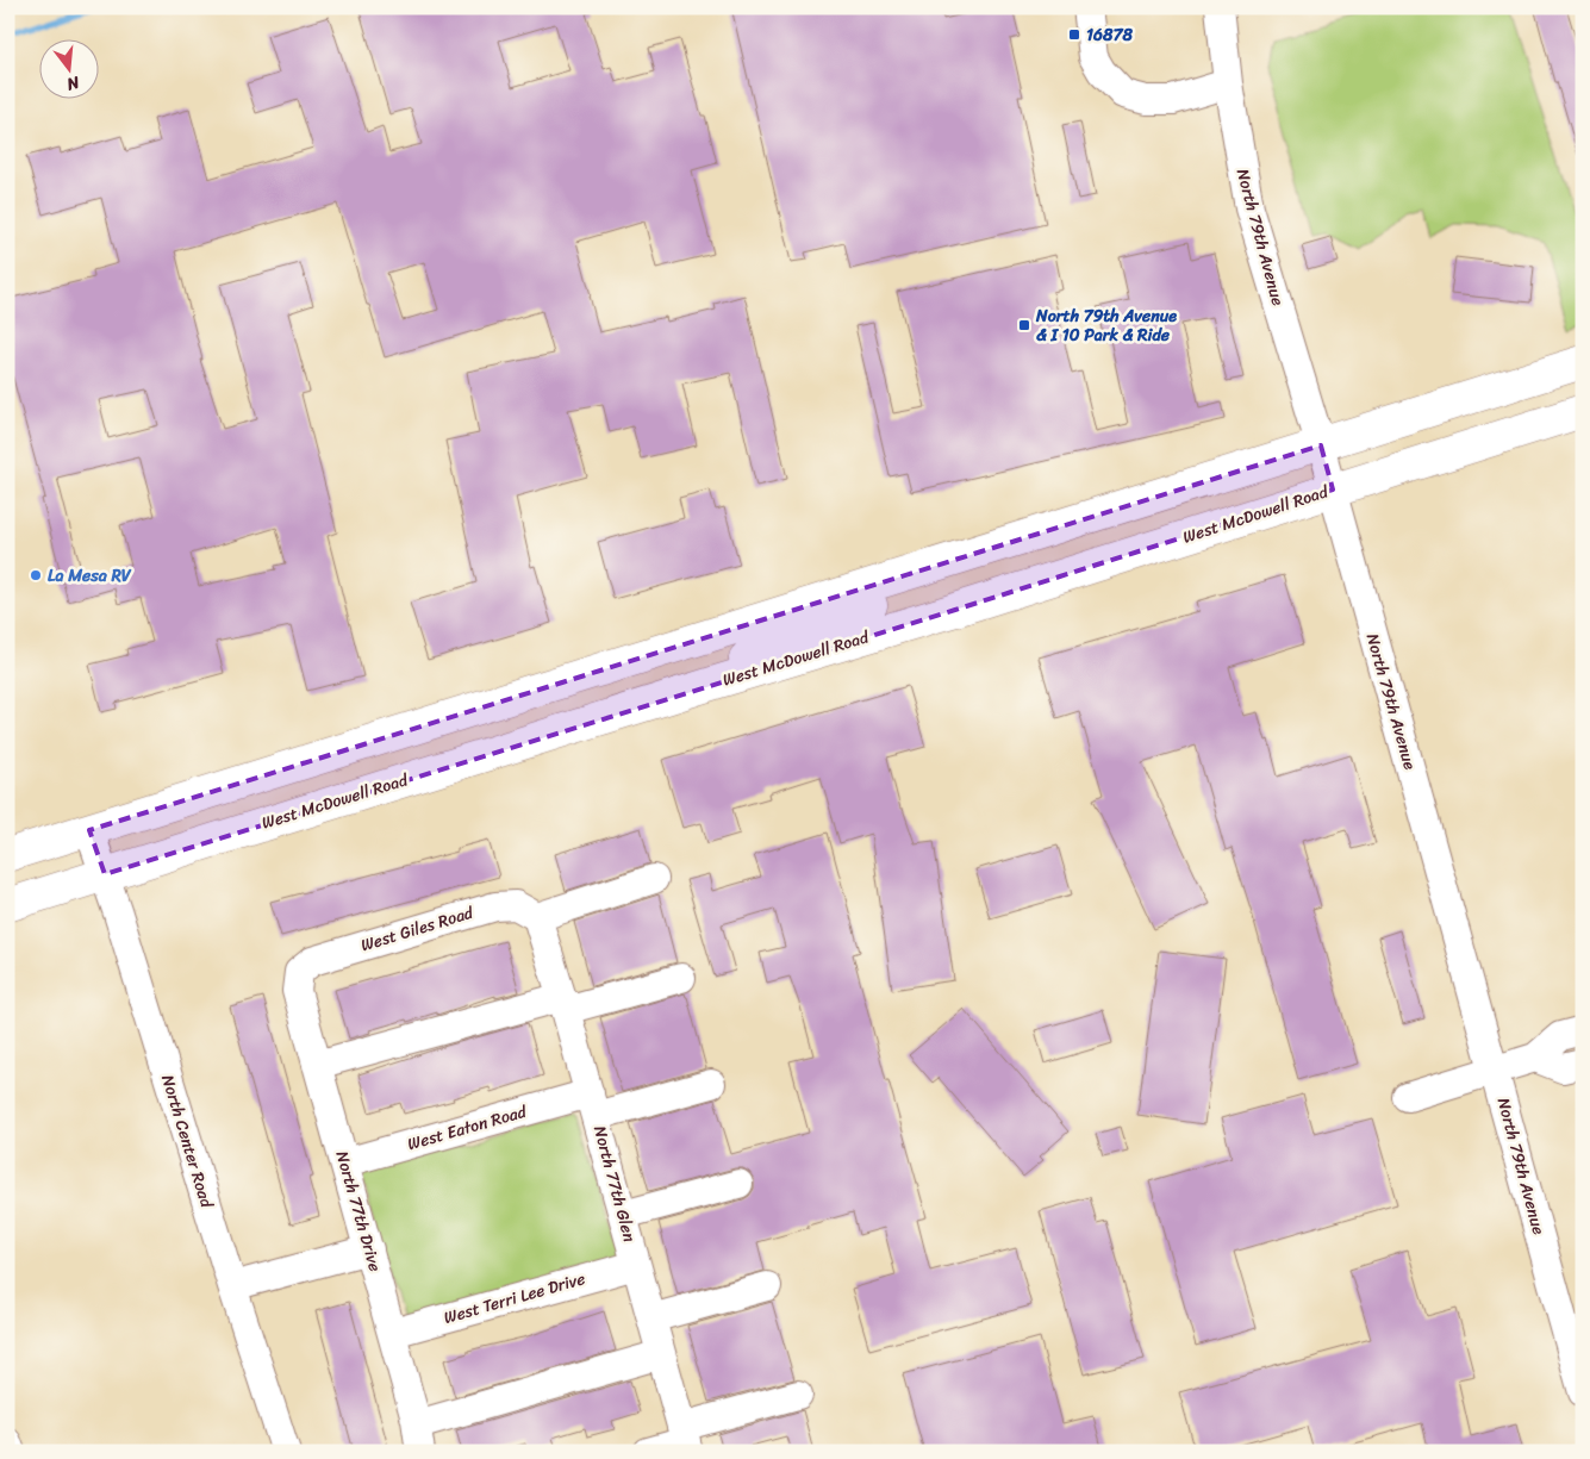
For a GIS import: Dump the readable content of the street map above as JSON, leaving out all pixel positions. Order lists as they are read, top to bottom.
{
  "streets": {
    "main road": ["West McDowell Road"],
    "street": [
      "North 79th Avenue",
      "West Giles Road",
      "West Eaton Road",
      "North Center Road",
      "North 77th Glen",
      "North 77th Drive",
      "West Terri Lee Drive"
    ]
  },
  "crossings": [
    ["North 79th Avenue", "West McDowell Road"],
    ["West McDowell Road", "North Center Road"],
    ["West Giles Road", "North 77th Glen"],
    ["West Giles Road", "North 77th Drive"],
    ["West Eaton Road", "North 77th Glen"],
    ["West Eaton Road", "North 77th Drive"],
    ["North 77th Glen", "West Terri Lee Drive"],
    ["North 77th Drive", "West Terri Lee Drive"]
  ],
  "places": {
    "transit": ["16878", "North 79th Avenue & I 10 Park & Ride"],
    "other": ["La Mesa RV"]
  },
  "north": "bottom"
}
